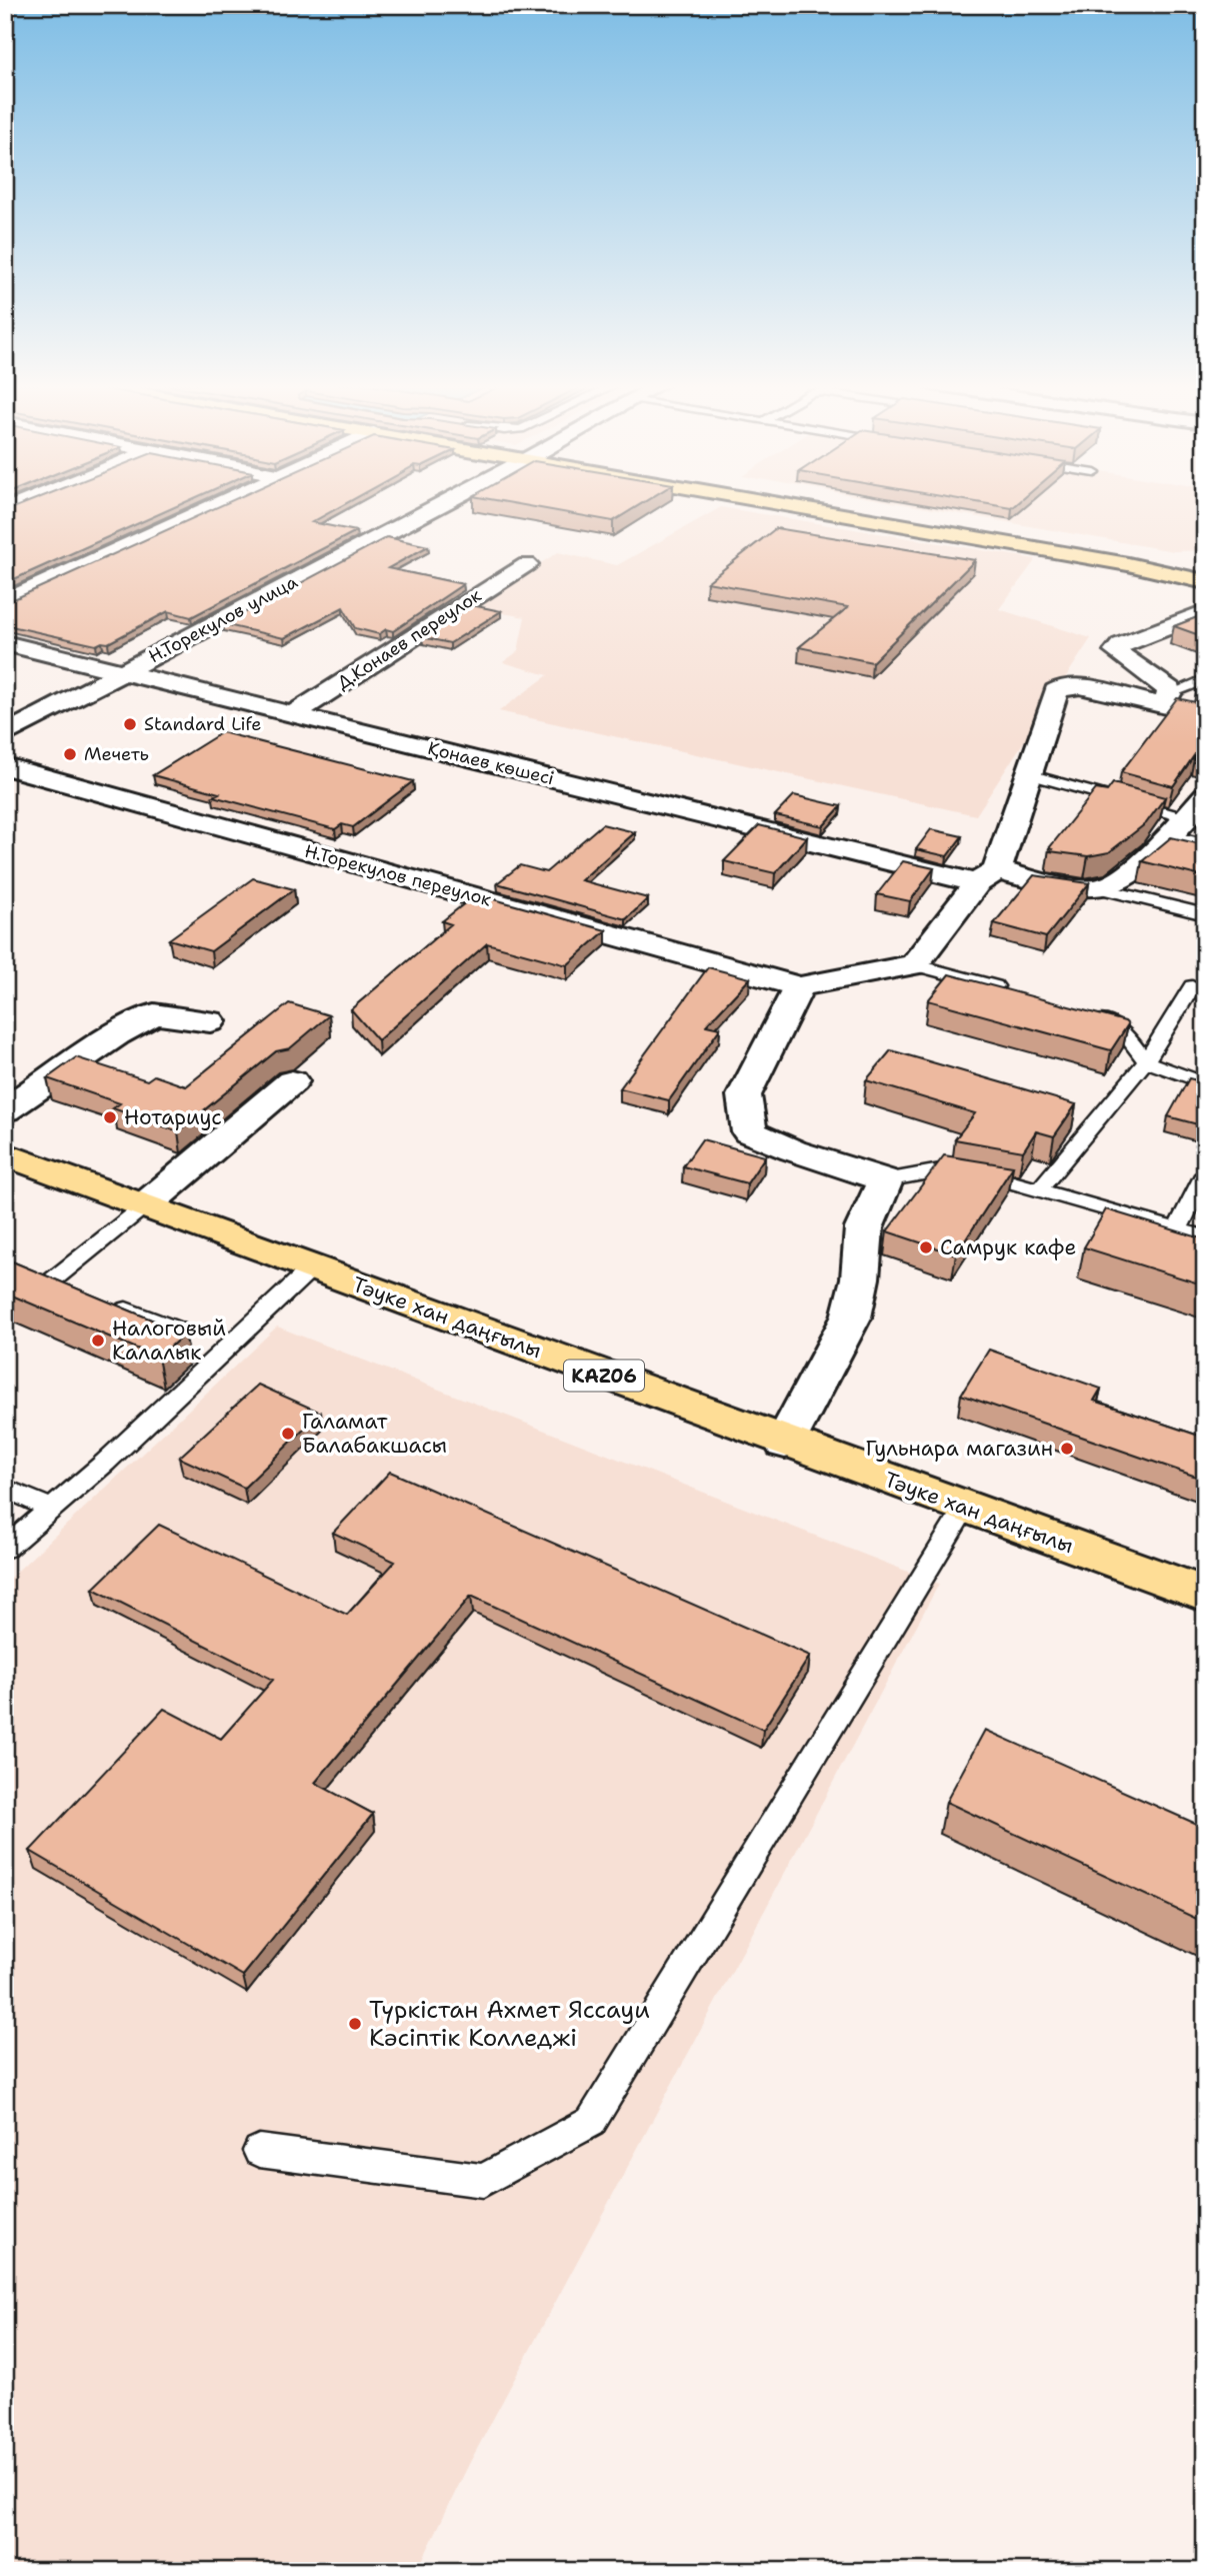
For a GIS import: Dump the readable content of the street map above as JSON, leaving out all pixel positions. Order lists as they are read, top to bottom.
{
  "streets": {
    "main road": ["Тәуке хан даңғылы", "KАZ06"],
    "street": [
      "Н.Торекулов улица",
      "Д.Конаев переулок",
      "Қонаев көшесі",
      "Н.Торекулов переулок"
    ]
  },
  "crossings": [
    ["Н.Торекулов улица", "Қонаев көшесі"],
    ["Д.Конаев переулок", "Қонаев көшесі"]
  ],
  "places": [
    "Standard Life",
    "Мечеть",
    "Нотариус",
    "Самрук кафе",
    "Налоговый Калалык",
    "Галамат Балабакшасы",
    "Гульнара магазин",
    "Түркістан Ахмет Яссауи Кәсіптік Колледжі"
  ]
}
